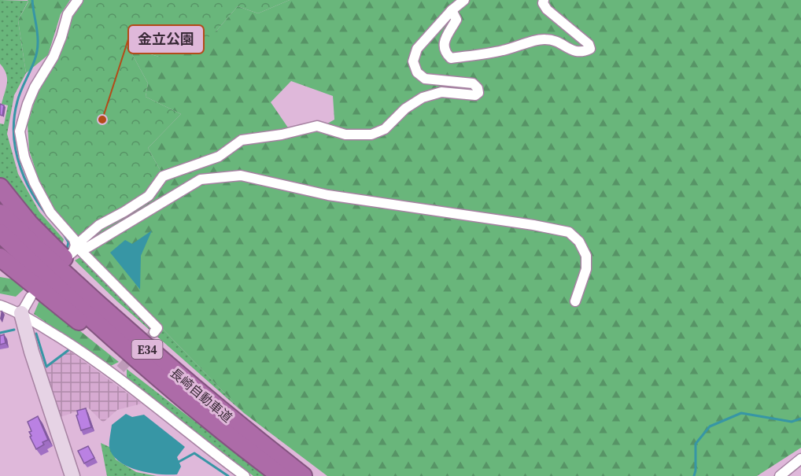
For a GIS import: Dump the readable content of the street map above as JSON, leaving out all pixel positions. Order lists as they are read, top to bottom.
{
  "streets": {
    "highway": ["E34", "長崎自動車道"]
  },
  "places": ["金立公園"]
}
